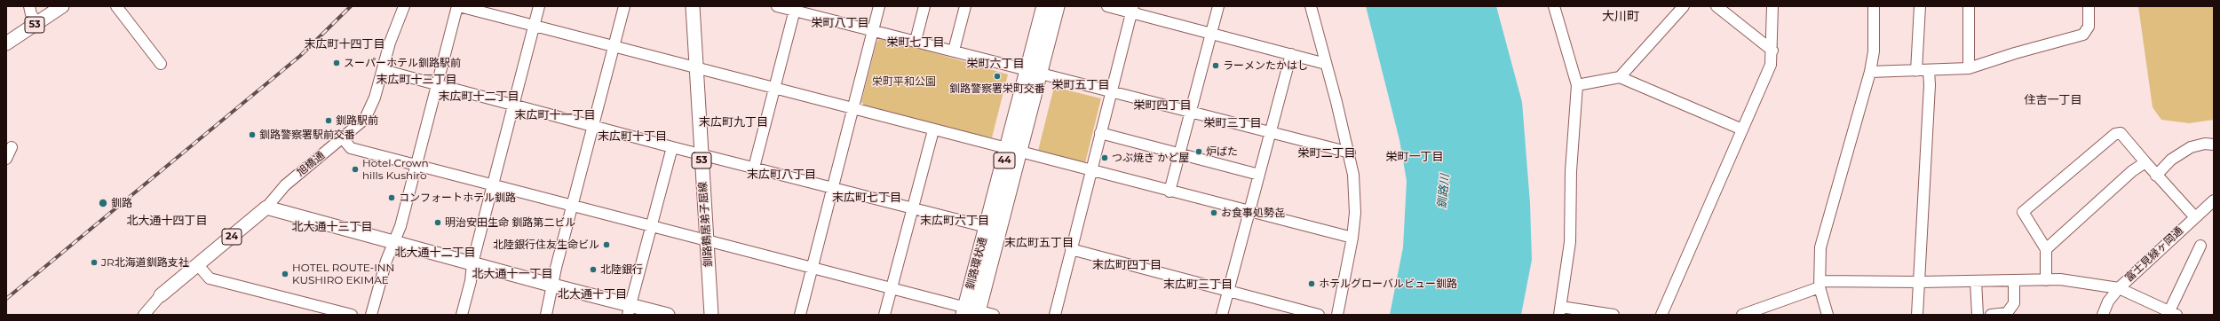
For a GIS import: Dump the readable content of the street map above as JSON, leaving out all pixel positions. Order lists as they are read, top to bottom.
{
  "streets": {
    "highway": ["44", "釧路環状通"],
    "main road": ["53", "釧路鶴居弟子屈線", "24"],
    "street": ["旭橋通", "富士見緑ヶ岡通"]
  },
  "crossings": [
    ["旭橋通", "24"]
  ],
  "districts": [
    "大川町",
    "栄町八丁目",
    "栄町七丁目",
    "末広町十四丁目",
    "栄町六丁目",
    "末広町十三丁目",
    "栄町五丁目",
    "末広町十二丁目",
    "住吉一丁目",
    "栄町四丁目",
    "末広町十一丁目",
    "末広町九丁目",
    "栄町三丁目",
    "末広町十丁目",
    "栄町二丁目",
    "栄町一丁目",
    "末広町八丁目",
    "末広町七丁目",
    "北大通十四丁目",
    "末広町六丁目",
    "北大通十三丁目",
    "末広町五丁目",
    "北大通十二丁目",
    "末広町四丁目",
    "北大通十一丁目",
    "末広町三丁目",
    "北大通十丁目"
  ],
  "water": ["釧路川"],
  "parks": ["栄町平和公園"],
  "places": [
    "スーパーホテル釧路駅前",
    "ラーメンたかはし",
    "釧路警察署栄町交番",
    "釧路駅前",
    "釧路警察署駅前交番",
    "炉ばた",
    "つぶ焼き かど屋",
    "Hotel Crown hills Kushiro",
    "コンフォートホテル釧路",
    "釧路",
    "お食事処勢㐂",
    "明治安田生命 釧路第二ビル",
    "北陸銀行住友生命ビル",
    "JR北海道釧路支社",
    "北陸銀行",
    "HOTEL ROUTE-INN KUSHIRO EKIMAE",
    "ホテルグローバルビュー釧路"
  ]
}
